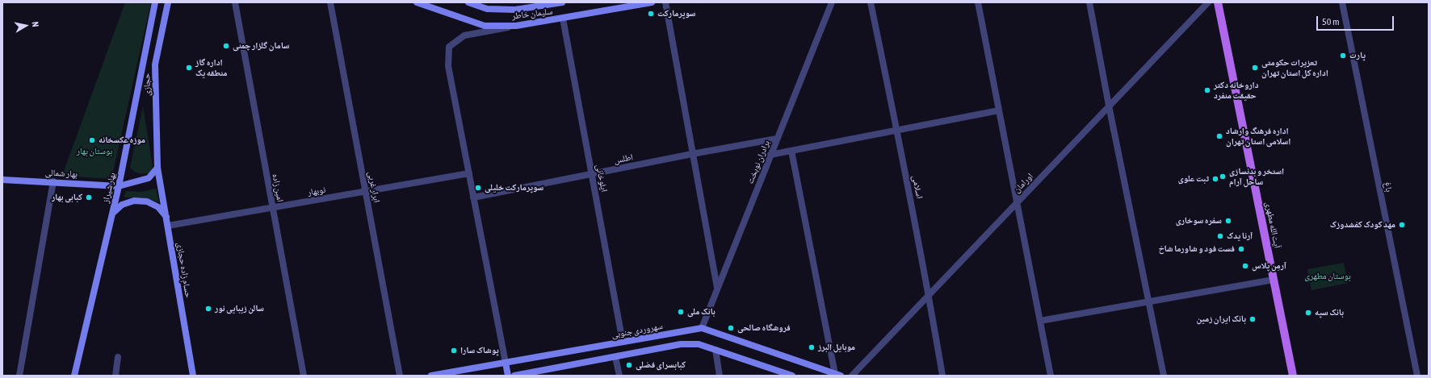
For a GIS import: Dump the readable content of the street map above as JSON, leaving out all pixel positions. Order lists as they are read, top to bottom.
{
  "streets": {
    "main road": [
      "سلیمان خاطر",
      "حجازی",
      "بهار شمالی",
      "بهار شیراز",
      "آیت الله مطهری",
      "حسام زاده حجازی",
      "سهروردی جنوبی"
    ],
    "street": [
      "اطلس",
      "برادران نوبخت",
      "ایلوخانی",
      "اورامان",
      "ابرار غربی",
      "اسلامی",
      "باغ",
      "امین زاده",
      "نوبهار"
    ]
  },
  "crossings": [
    ["سلیمان خاطر", "ایلوخانی"],
    ["حجازی", "بهار شمالی"],
    ["حجازی", "حسام زاده حجازی"],
    ["اطلس", "برادران نوبخت"],
    ["اطلس", "ایلوخانی"],
    ["برادران نوبخت", "سهروردی جنوبی"],
    ["بهار شمالی", "بهار شیراز"],
    ["بهار شمالی", "حسام زاده حجازی"],
    ["ایلوخانی", "سهروردی جنوبی"],
    ["اورامان", "اسلامی"],
    ["ابرار غربی", "نوبهار"],
    ["امین زاده", "نوبهار"],
    ["نوبهار", "حسام زاده حجازی"]
  ],
  "parks": ["بوستان بهار", "بوستان مطهری"],
  "places": [
    "سوپرمارکت",
    "سامان گلزار چمنی",
    "پارت",
    "اداره گاز منطقه یک",
    "تعزیرات حکومتی اداره کل استان تهران",
    "داروخانه دکتر حقیقت منفرد",
    "اداره فرهنگ وارشاد اسلامی استان تهران",
    "موزه عکسخانه",
    "استخر و بدنسازی ساحل آرام",
    "ثبت علوی",
    "سوپرمارکت خلیلی",
    "کبابی بهار",
    "سفره سوخاری",
    "مهد کودک کفشدوزک",
    "آرنا یدک",
    "فست فود و شاورما شاخ",
    "آرمِن پلاس",
    "سالن زیبایی نور",
    "بانک ملی",
    "بانک سپه",
    "بانک ایران زمین",
    "فروشگاه صالحی",
    "موبایل البرز",
    "پوشاک سارا",
    "کبابسرای فضلی"
  ],
  "scale_bar": "50 m",
  "north": "right"
}
